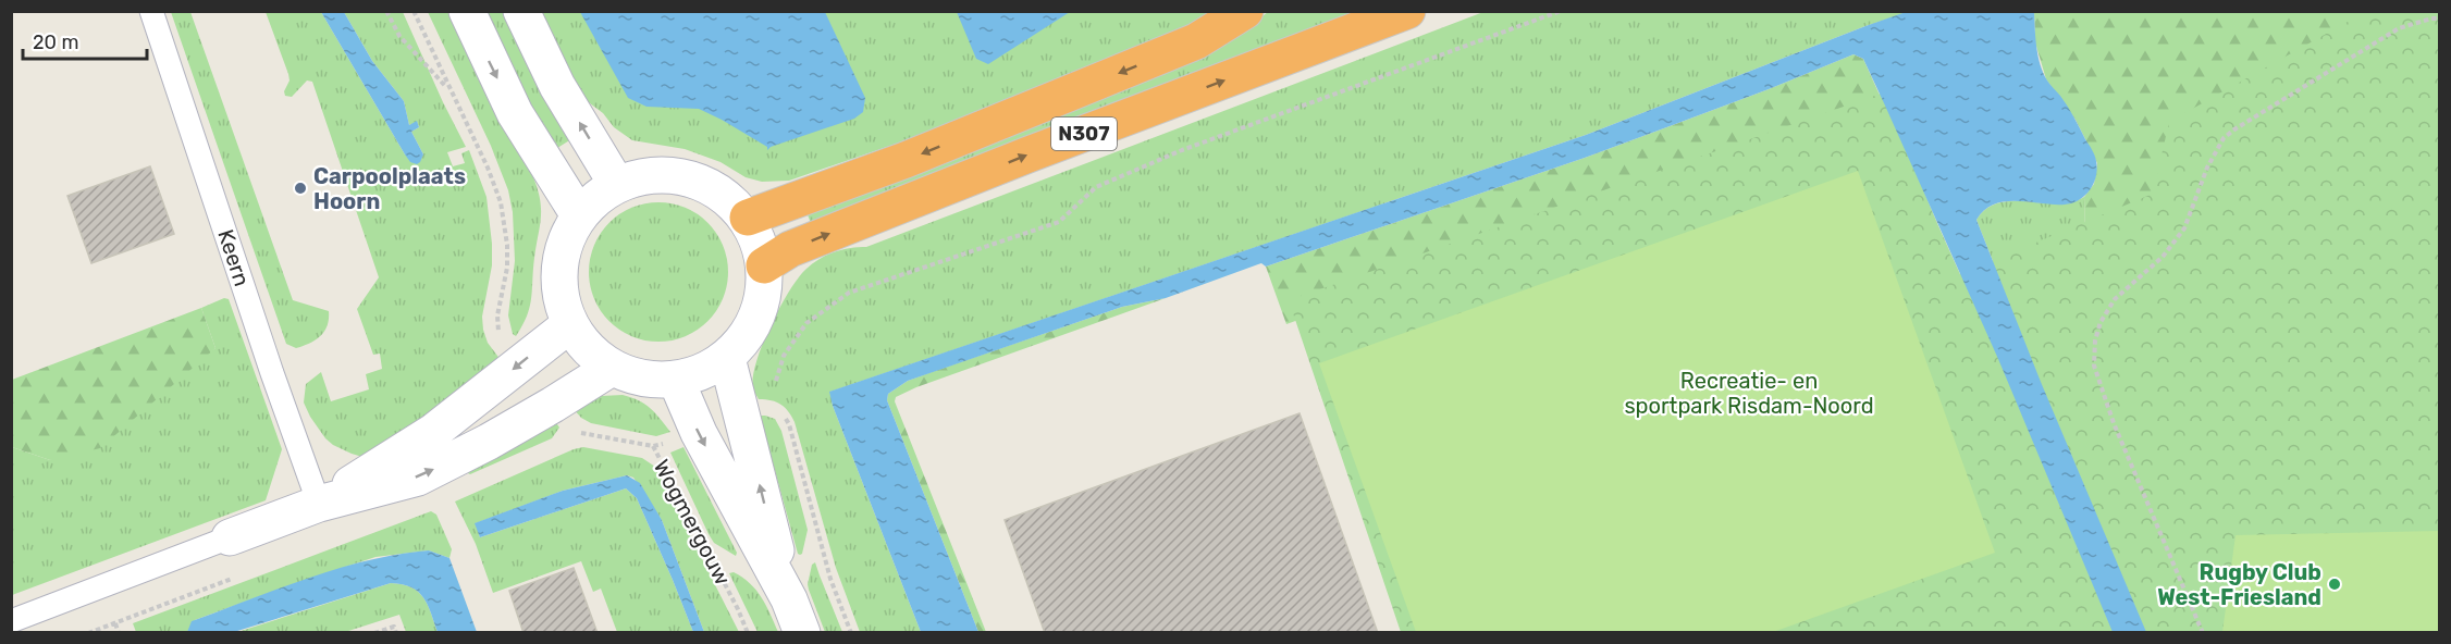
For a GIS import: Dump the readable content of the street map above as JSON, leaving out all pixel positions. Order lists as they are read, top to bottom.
{
  "streets": {
    "highway": ["N307"],
    "lane": ["Keern"],
    "path": ["Wogmergouw"]
  },
  "parks": ["Recreatie- en sportpark Risdam-Noord"],
  "places": ["Carpoolplaats Hoorn", "Rugby Club West-Friesland"],
  "scale_bar": "20 m"
}
